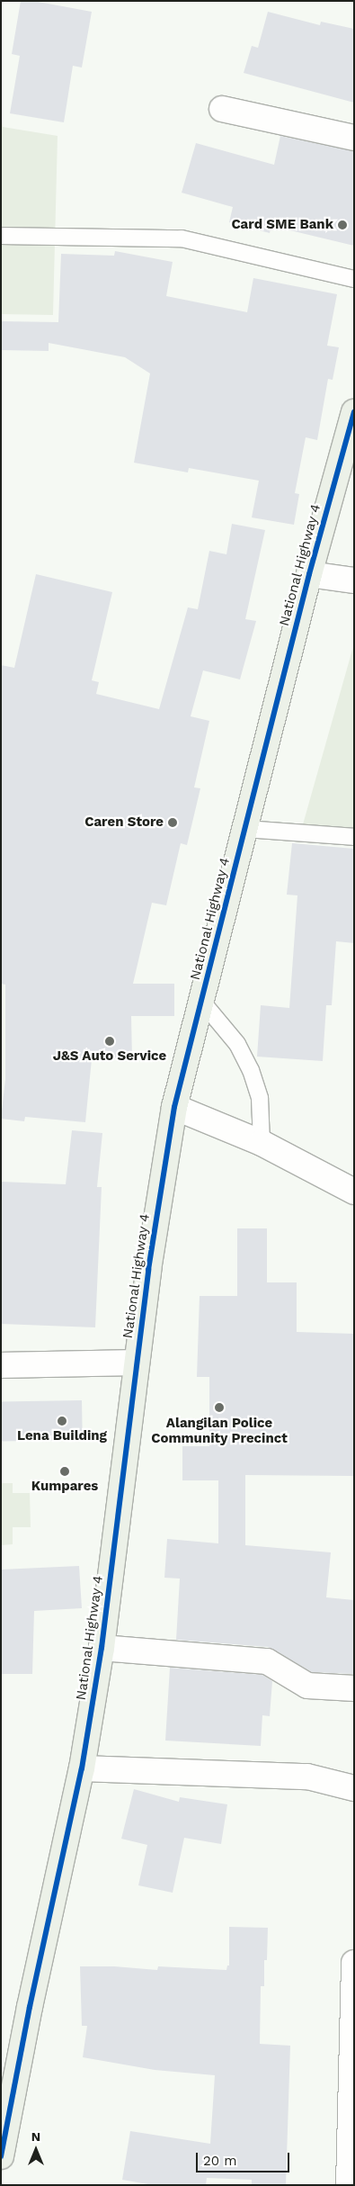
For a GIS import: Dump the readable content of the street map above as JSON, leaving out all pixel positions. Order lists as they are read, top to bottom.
{
  "streets": {
    "main road": ["National Highway 4"]
  },
  "places": [
    "Card SME Bank",
    "Caren Store",
    "J&S Auto Service",
    "Alangilan Police Community Precinct",
    "Lena Building",
    "Kumpares"
  ],
  "scale_bar": "20 m",
  "north": "top"
}
